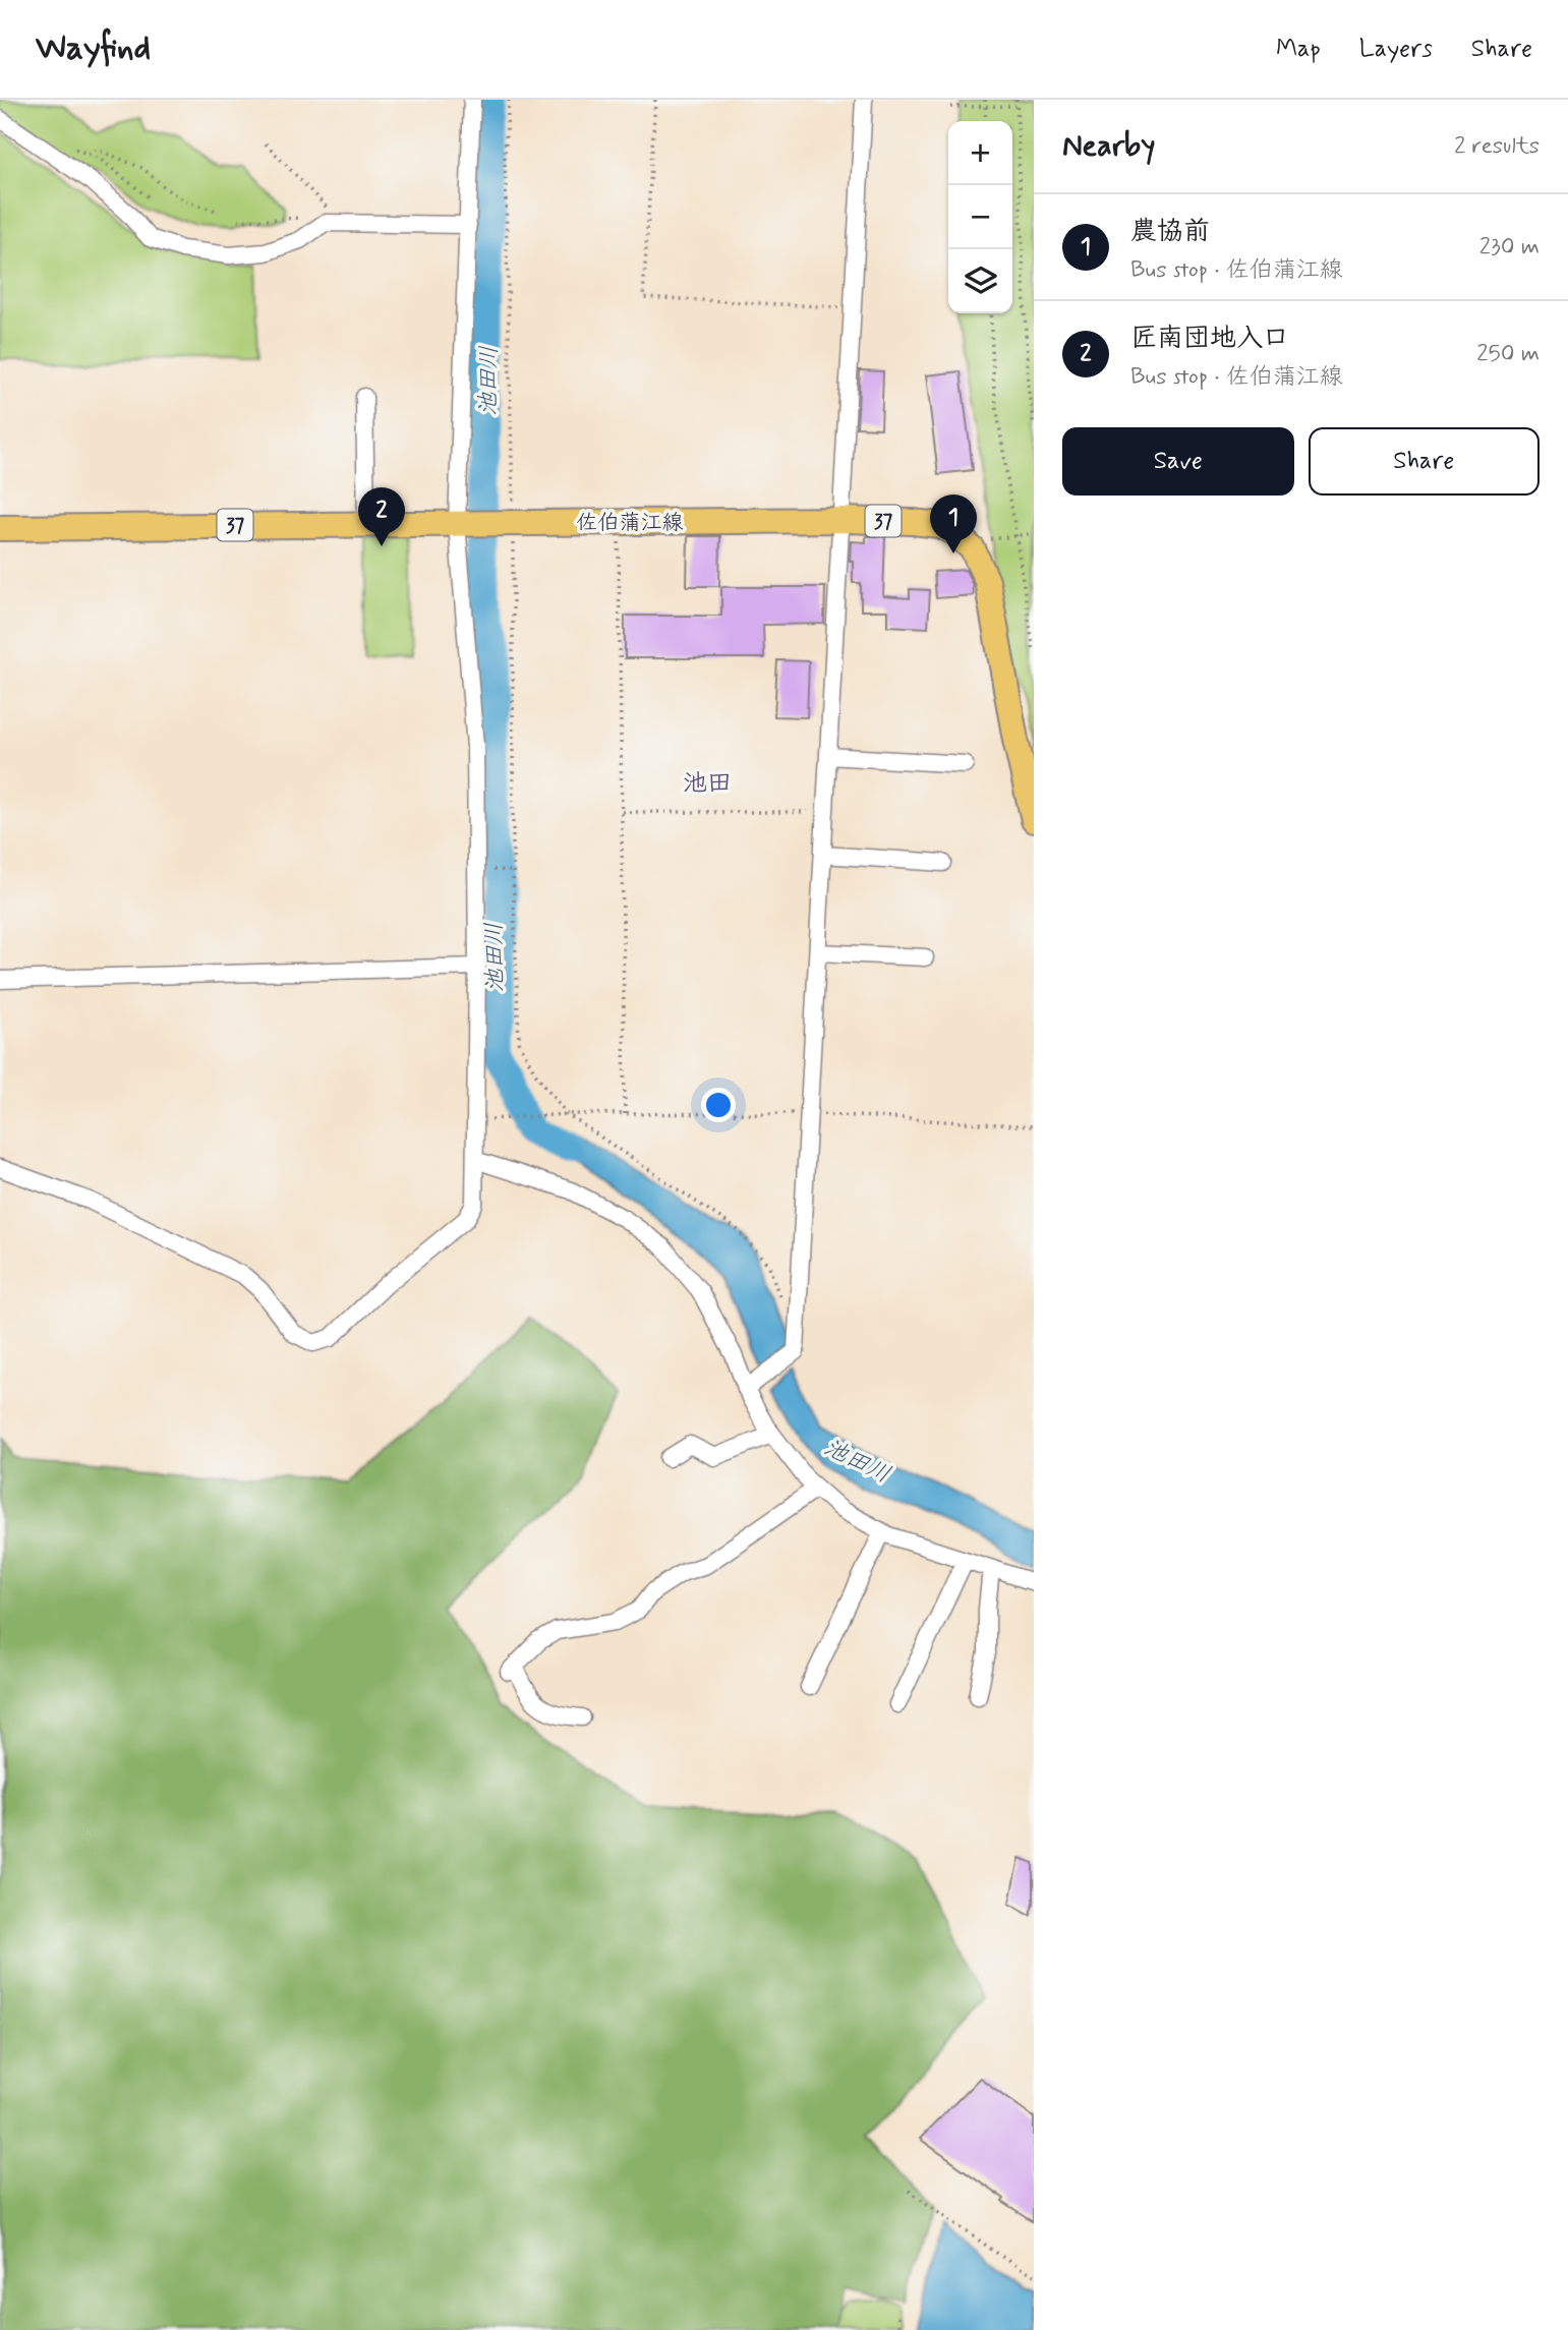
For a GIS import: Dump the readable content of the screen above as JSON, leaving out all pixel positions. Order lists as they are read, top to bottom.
{
  "streets": {
    "main road": ["37", "佐伯蒲江線"]
  },
  "districts": ["池田"],
  "water": ["池田川"],
  "page": {
    "header": "Wayfind",
    "nav": ["Map", "Layers", "Share"],
    "heading": ["Nearby", "2 results"],
    "map_buttons": ["+", "−"],
    "list": [
      {
        "mark": "1",
        "name": "農協前",
        "note": "Bus stop · 佐伯蒲江線",
        "value": "230 m"
      },
      {
        "mark": "2",
        "name": "匠南団地入口",
        "note": "Bus stop · 佐伯蒲江線",
        "value": "250 m"
      }
    ],
    "buttons": ["Save", "Share"],
    "pins": ["2", "1"]
  }
}
